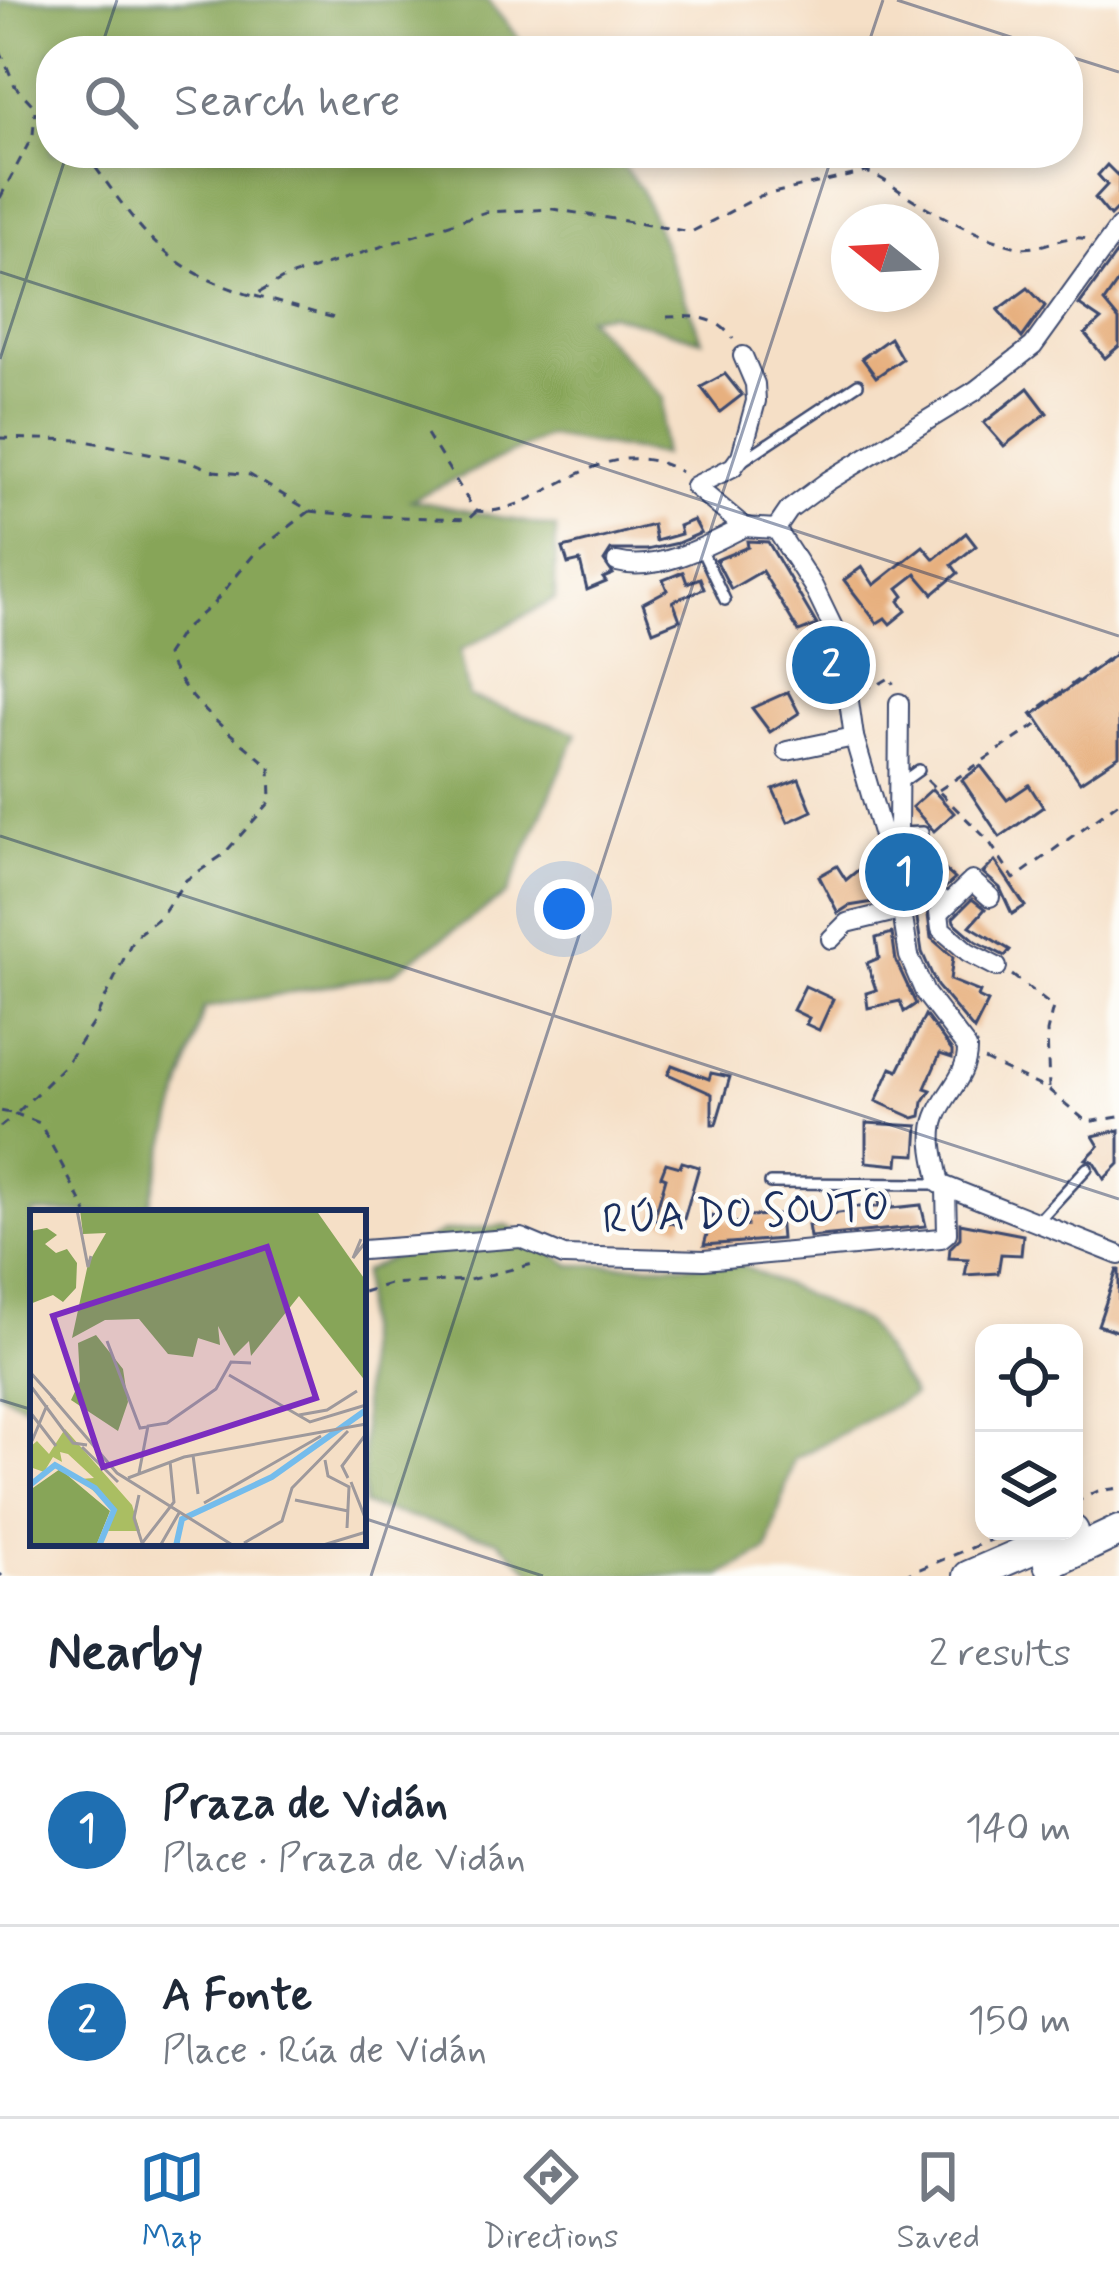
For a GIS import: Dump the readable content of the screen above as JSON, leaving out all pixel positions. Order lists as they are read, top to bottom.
{
  "streets": {
    "street": ["RÚA DO SOUTO"]
  },
  "north": "left",
  "page": {
    "search": "Search here",
    "pins": ["2", "1"],
    "heading": ["Nearby", "2 results"],
    "list": [
      {
        "mark": "1",
        "name": "Praza de Vidán",
        "note": "Place · Praza de Vidán",
        "value": "140 m"
      },
      {
        "mark": "2",
        "name": "A Fonte",
        "note": "Place · Rúa de Vidán",
        "value": "150 m"
      }
    ],
    "nav": ["Map", "Directions", "Saved"]
  }
}
